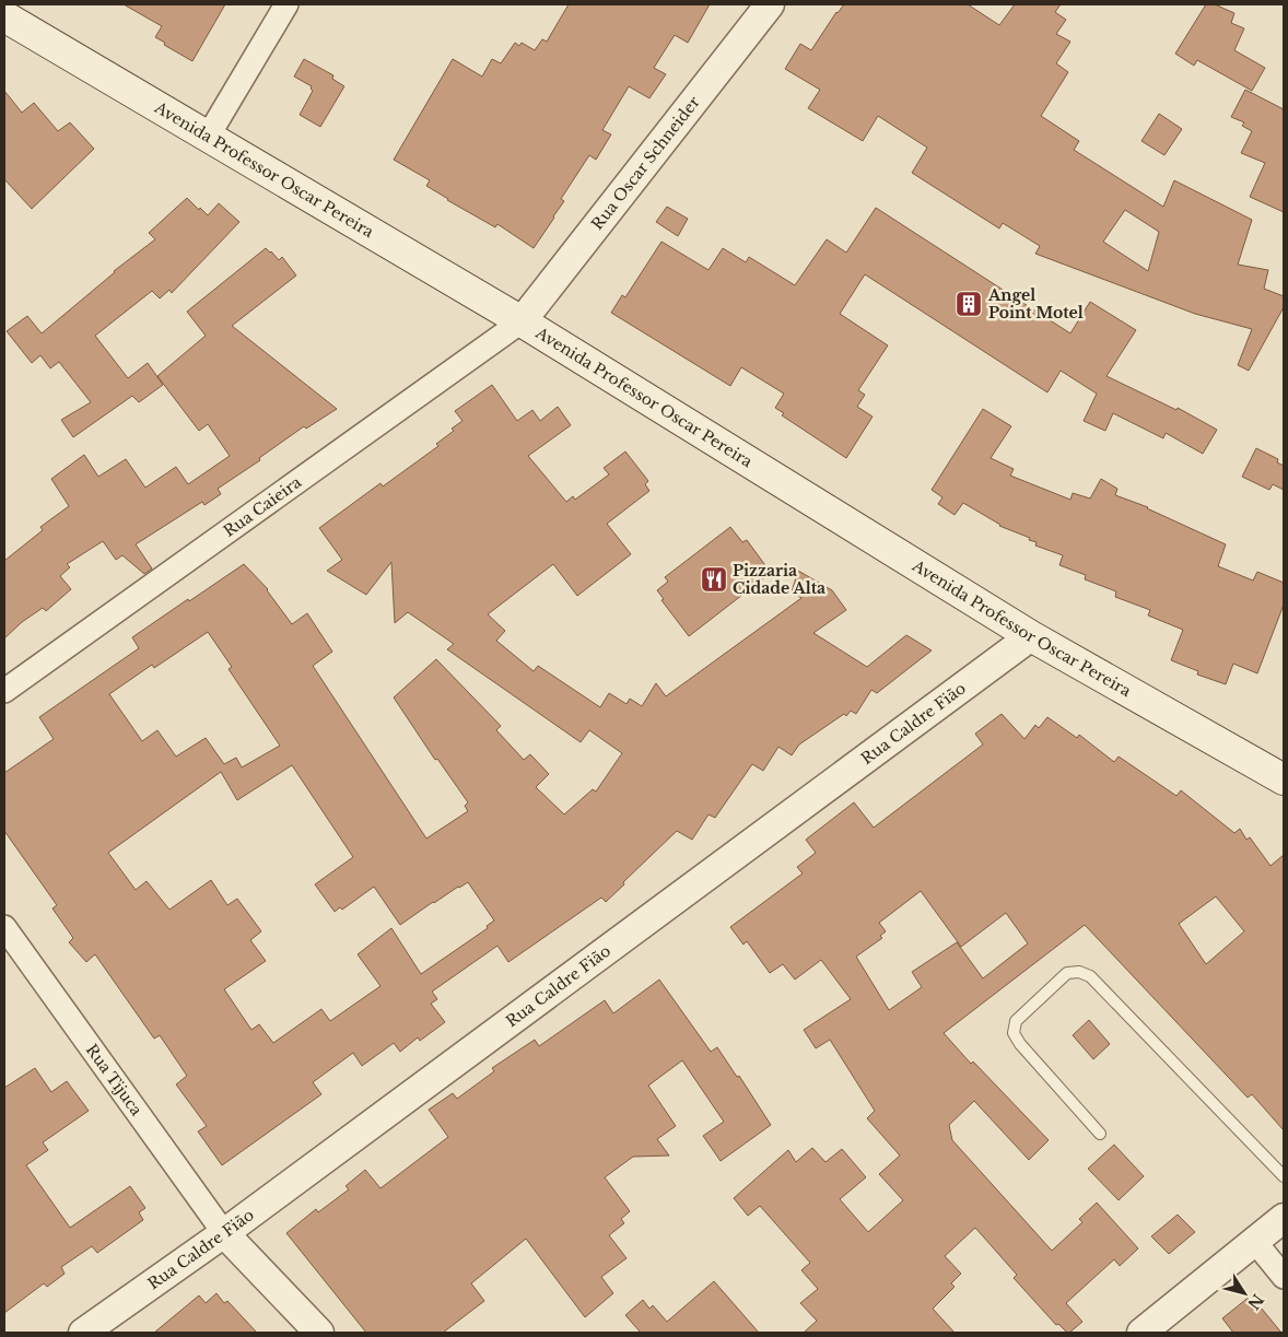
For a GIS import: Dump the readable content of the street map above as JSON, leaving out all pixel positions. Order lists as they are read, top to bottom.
{
  "streets": {
    "main road": ["Avenida Professor Oscar Pereira"],
    "street": [
      "Rua Oscar Schneider",
      "Rua Caieira",
      "Rua Caldre Fião",
      "Rua Tijuca"
    ]
  },
  "crossings": [
    ["Rua Oscar Schneider", "Avenida Professor Oscar Pereira"],
    ["Rua Oscar Schneider", "Rua Caieira"],
    ["Avenida Professor Oscar Pereira", "Rua Caieira"],
    ["Avenida Professor Oscar Pereira", "Rua Caldre Fião"],
    ["Rua Caldre Fião", "Rua Tijuca"]
  ],
  "places": {
    "building": ["Angel Point Motel"],
    "restaurant": ["Pizzaria Cidade Alta"]
  },
  "north": "bottom right"
}
